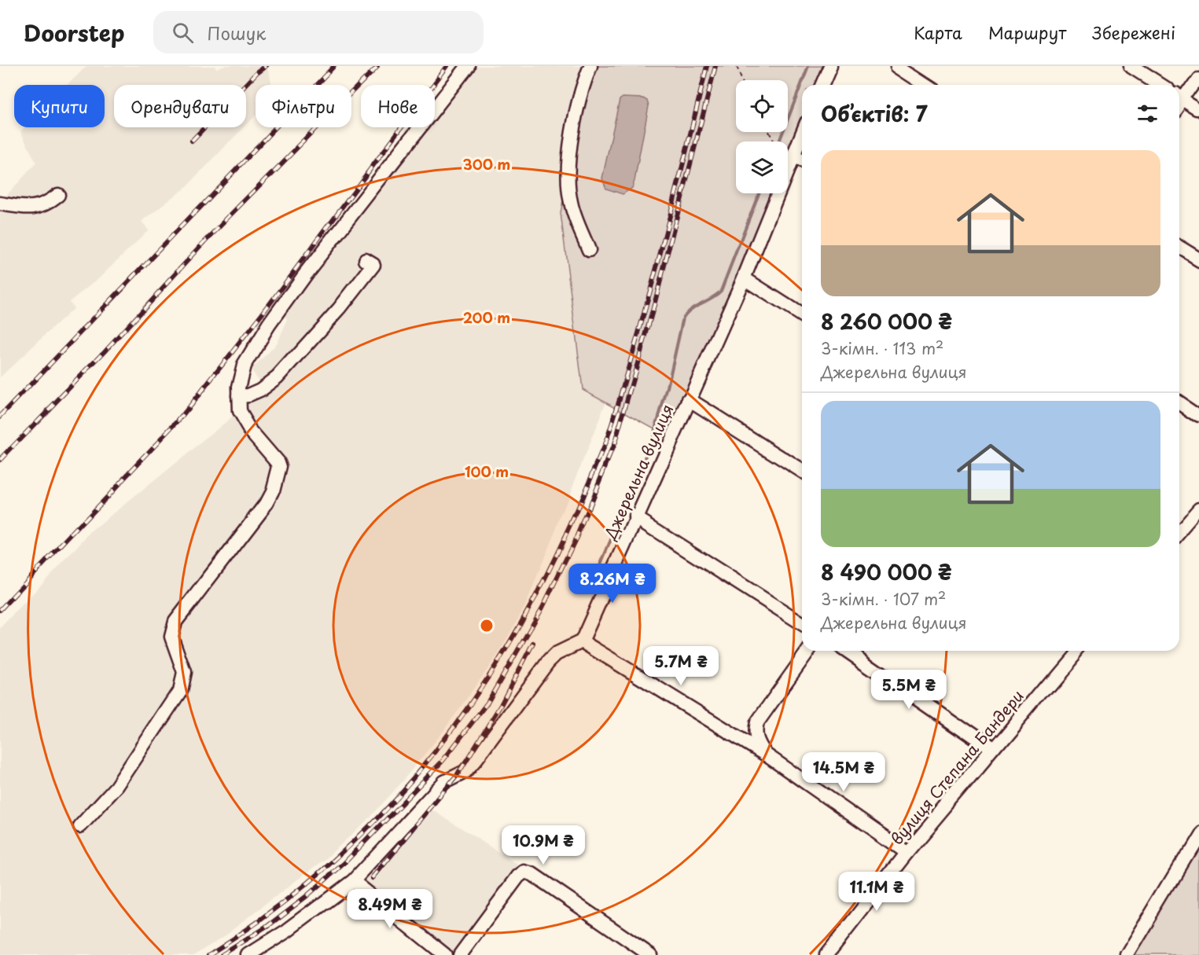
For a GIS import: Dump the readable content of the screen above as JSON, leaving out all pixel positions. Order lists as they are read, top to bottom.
{
  "streets": {
    "street": ["Джерельна вулиця", "вулиця Степана Бандери"]
  },
  "page": {
    "header": "Doorstep",
    "search": "Пошук",
    "nav": ["Карта", "Маршрут", "Збережені"],
    "chip": [
      "Купити",
      "Орендувати",
      "Фільтри",
      "Нове"
    ],
    "heading": "Об’єктів: 7",
    "list": [
      {
        "name": "8 260 000 ₴",
        "note": "3-кімн. · 113 m² · Джерельна вулиця"
      },
      {
        "name": "8 490 000 ₴",
        "note": "3-кімн. · 107 m² · Джерельна вулиця"
      }
    ],
    "price": [
      "8.26M ₴",
      "5.7M ₴",
      "5.5M ₴",
      "14.5M ₴",
      "10.9M ₴",
      "11.1M ₴",
      "8.49M ₴"
    ]
  },
  "rings": ["300 m", "200 m", "100 m"]
}
